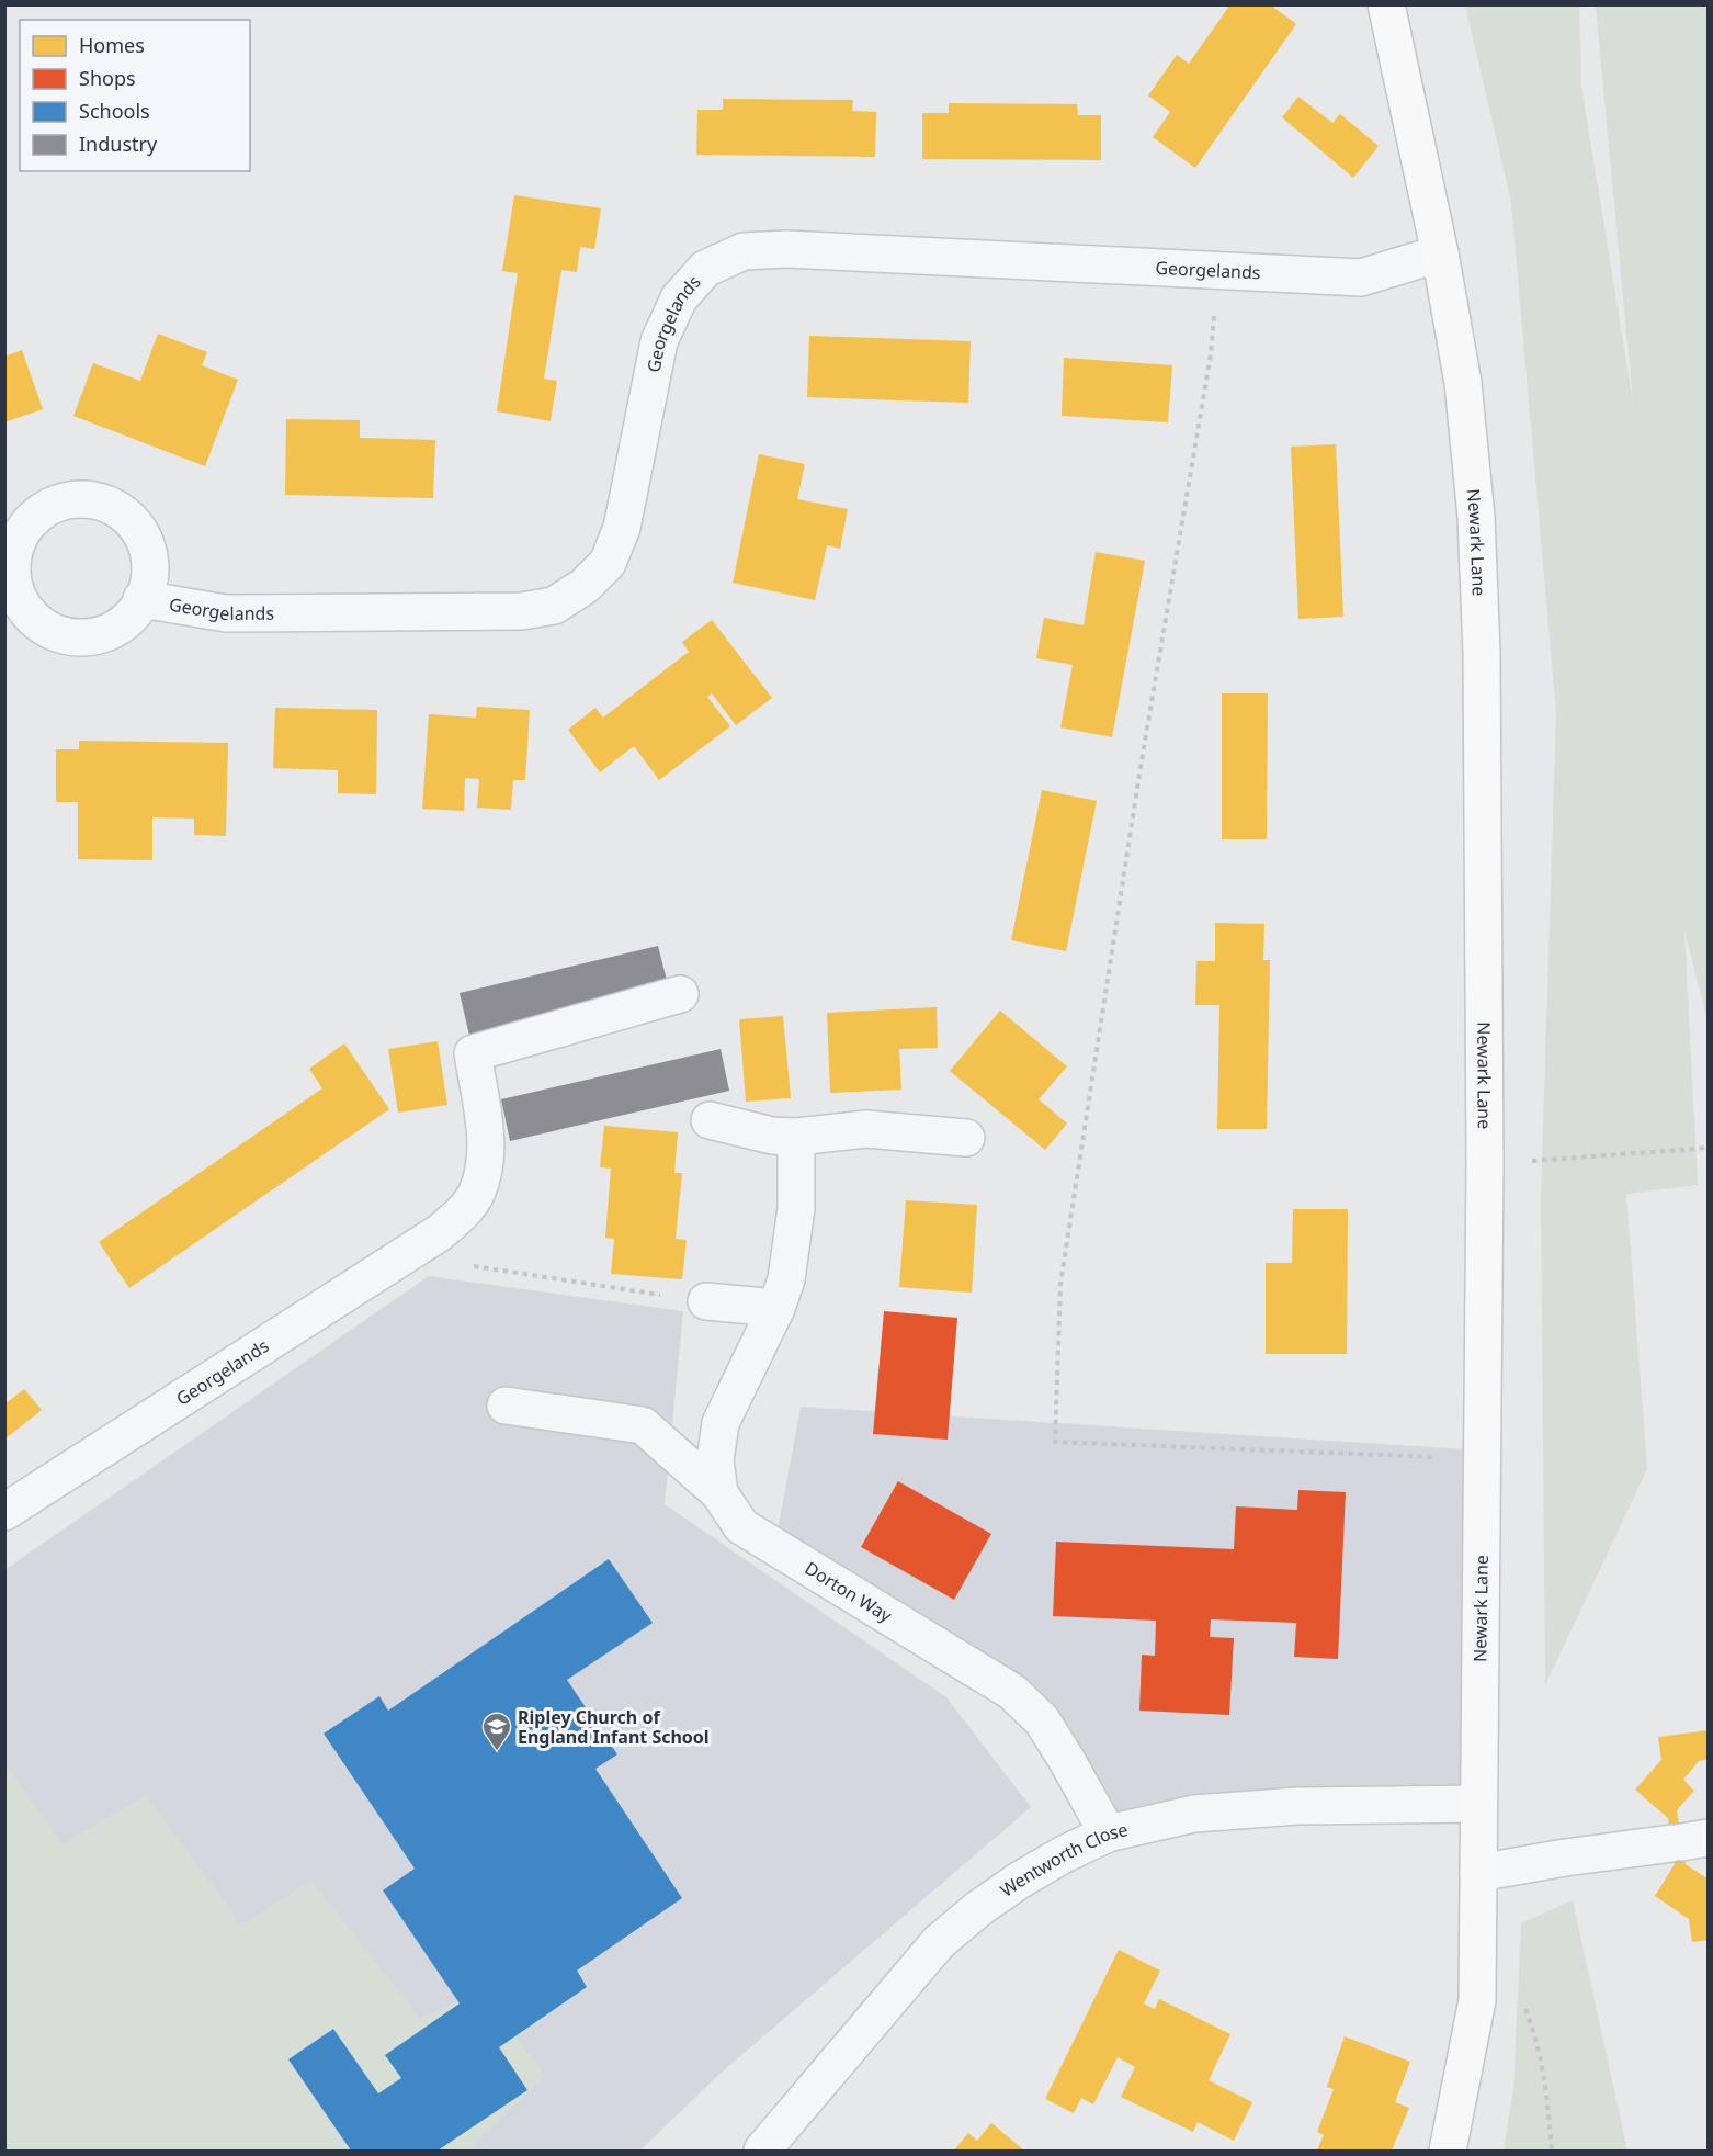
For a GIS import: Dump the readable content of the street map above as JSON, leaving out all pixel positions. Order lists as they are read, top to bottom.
{
  "streets": {
    "main road": ["Newark Lane"],
    "street": ["Georgelands", "Dorton Way", "Wentworth Close"]
  },
  "crossings": [
    ["Georgelands", "Newark Lane"],
    ["Newark Lane", "Wentworth Close"],
    ["Dorton Way", "Wentworth Close"]
  ],
  "places": {
    "school or university": ["Ripley Church of England Infant School"]
  },
  "legend": [
    "Homes",
    "Shops",
    "Schools",
    "Industry"
  ]
}
